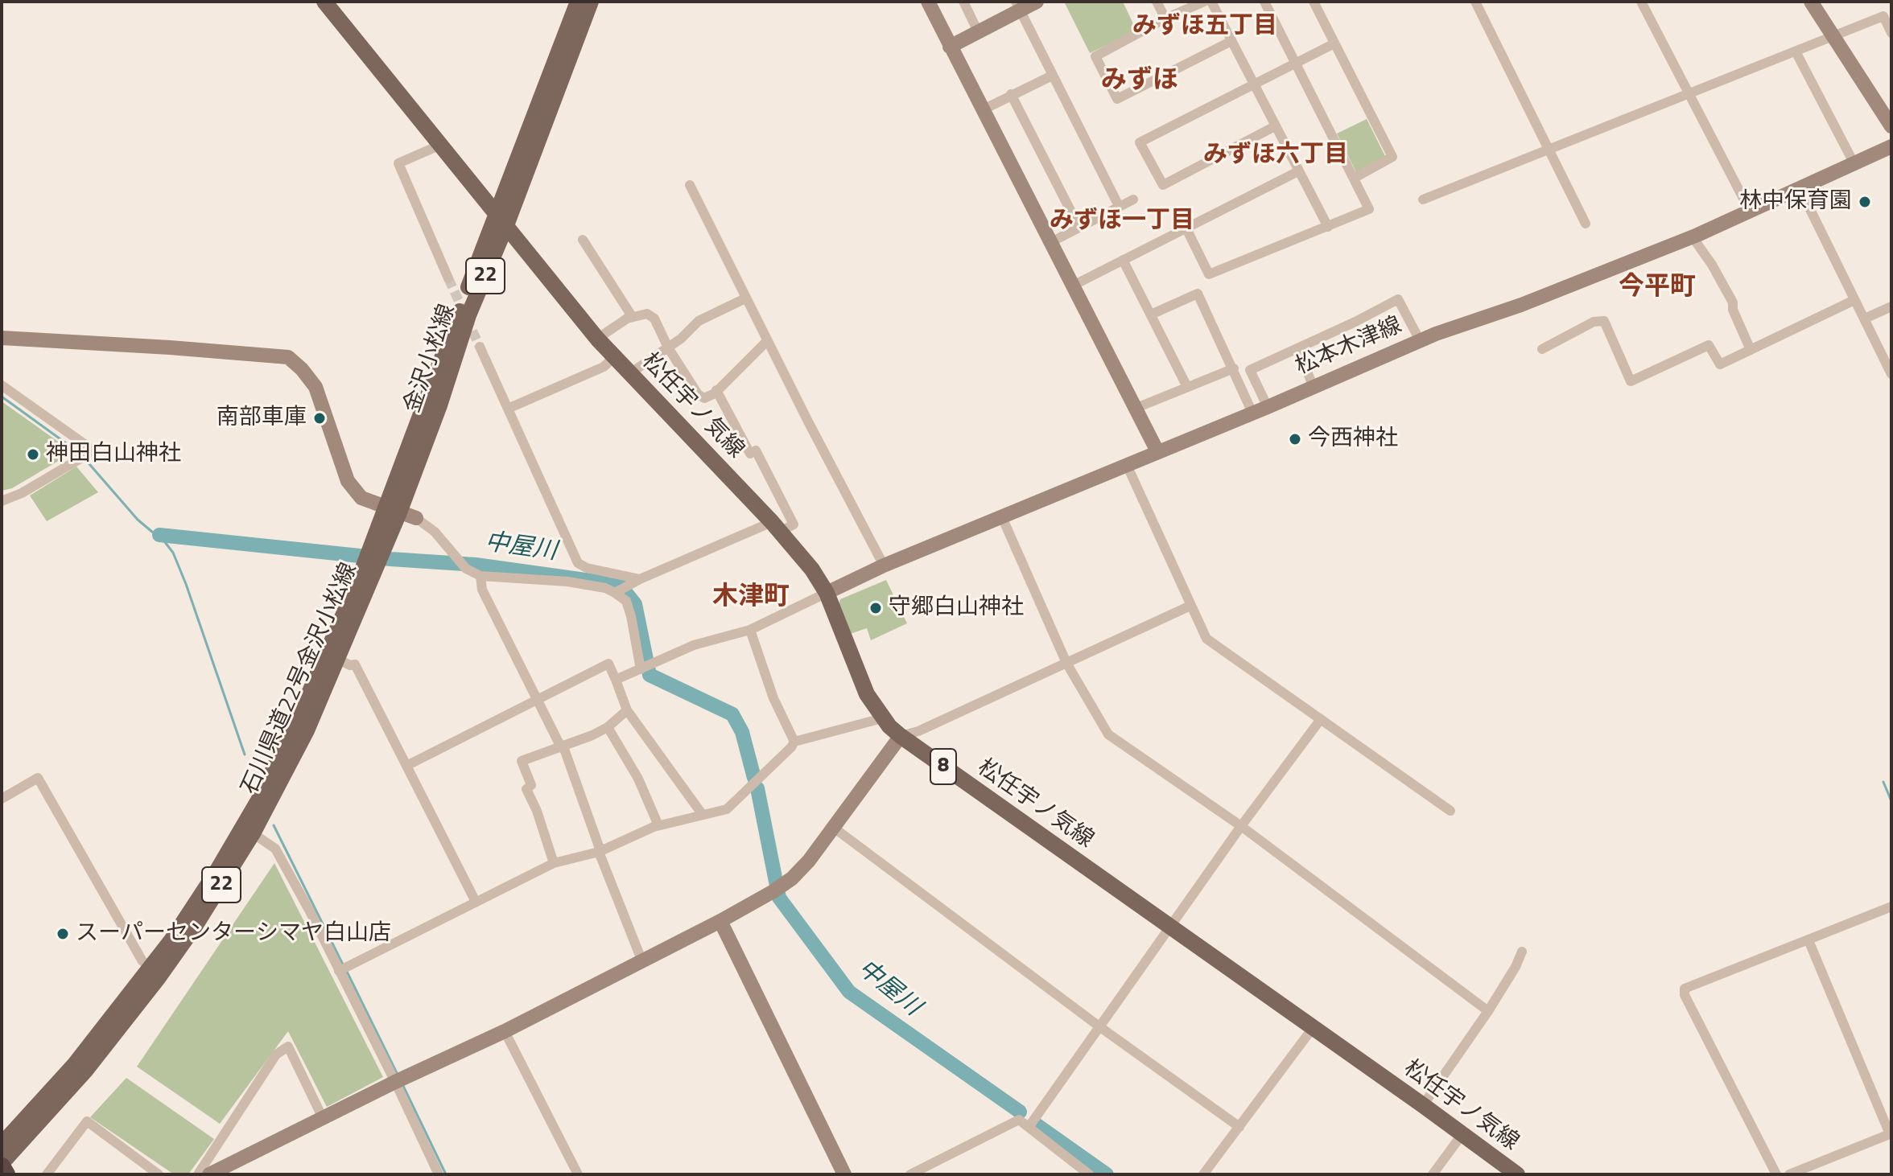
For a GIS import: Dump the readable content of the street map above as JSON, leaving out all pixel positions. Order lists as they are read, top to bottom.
{
  "streets": {
    "main road": [
      "22",
      "金沢小松線",
      "松任宇ノ気線",
      "石川県道22号金沢小松線",
      "8"
    ],
    "street": ["松本木津線"]
  },
  "crossings": [
    ["松本木津線", "松任宇ノ気線"],
    ["金沢小松線", "松任宇ノ気線"],
    ["金沢小松線", "石川県道22号金沢小松線"]
  ],
  "districts": [
    "みずほ五丁目",
    "みずほ",
    "みずほ六丁目",
    "みずほ一丁目",
    "今平町",
    "木津町"
  ],
  "water": ["中屋川"],
  "places": [
    "林中保育園",
    "南部車庫",
    "今西神社",
    "神田白山神社",
    "守郷白山神社",
    "スーパーセンターシマヤ白山店"
  ]
}
